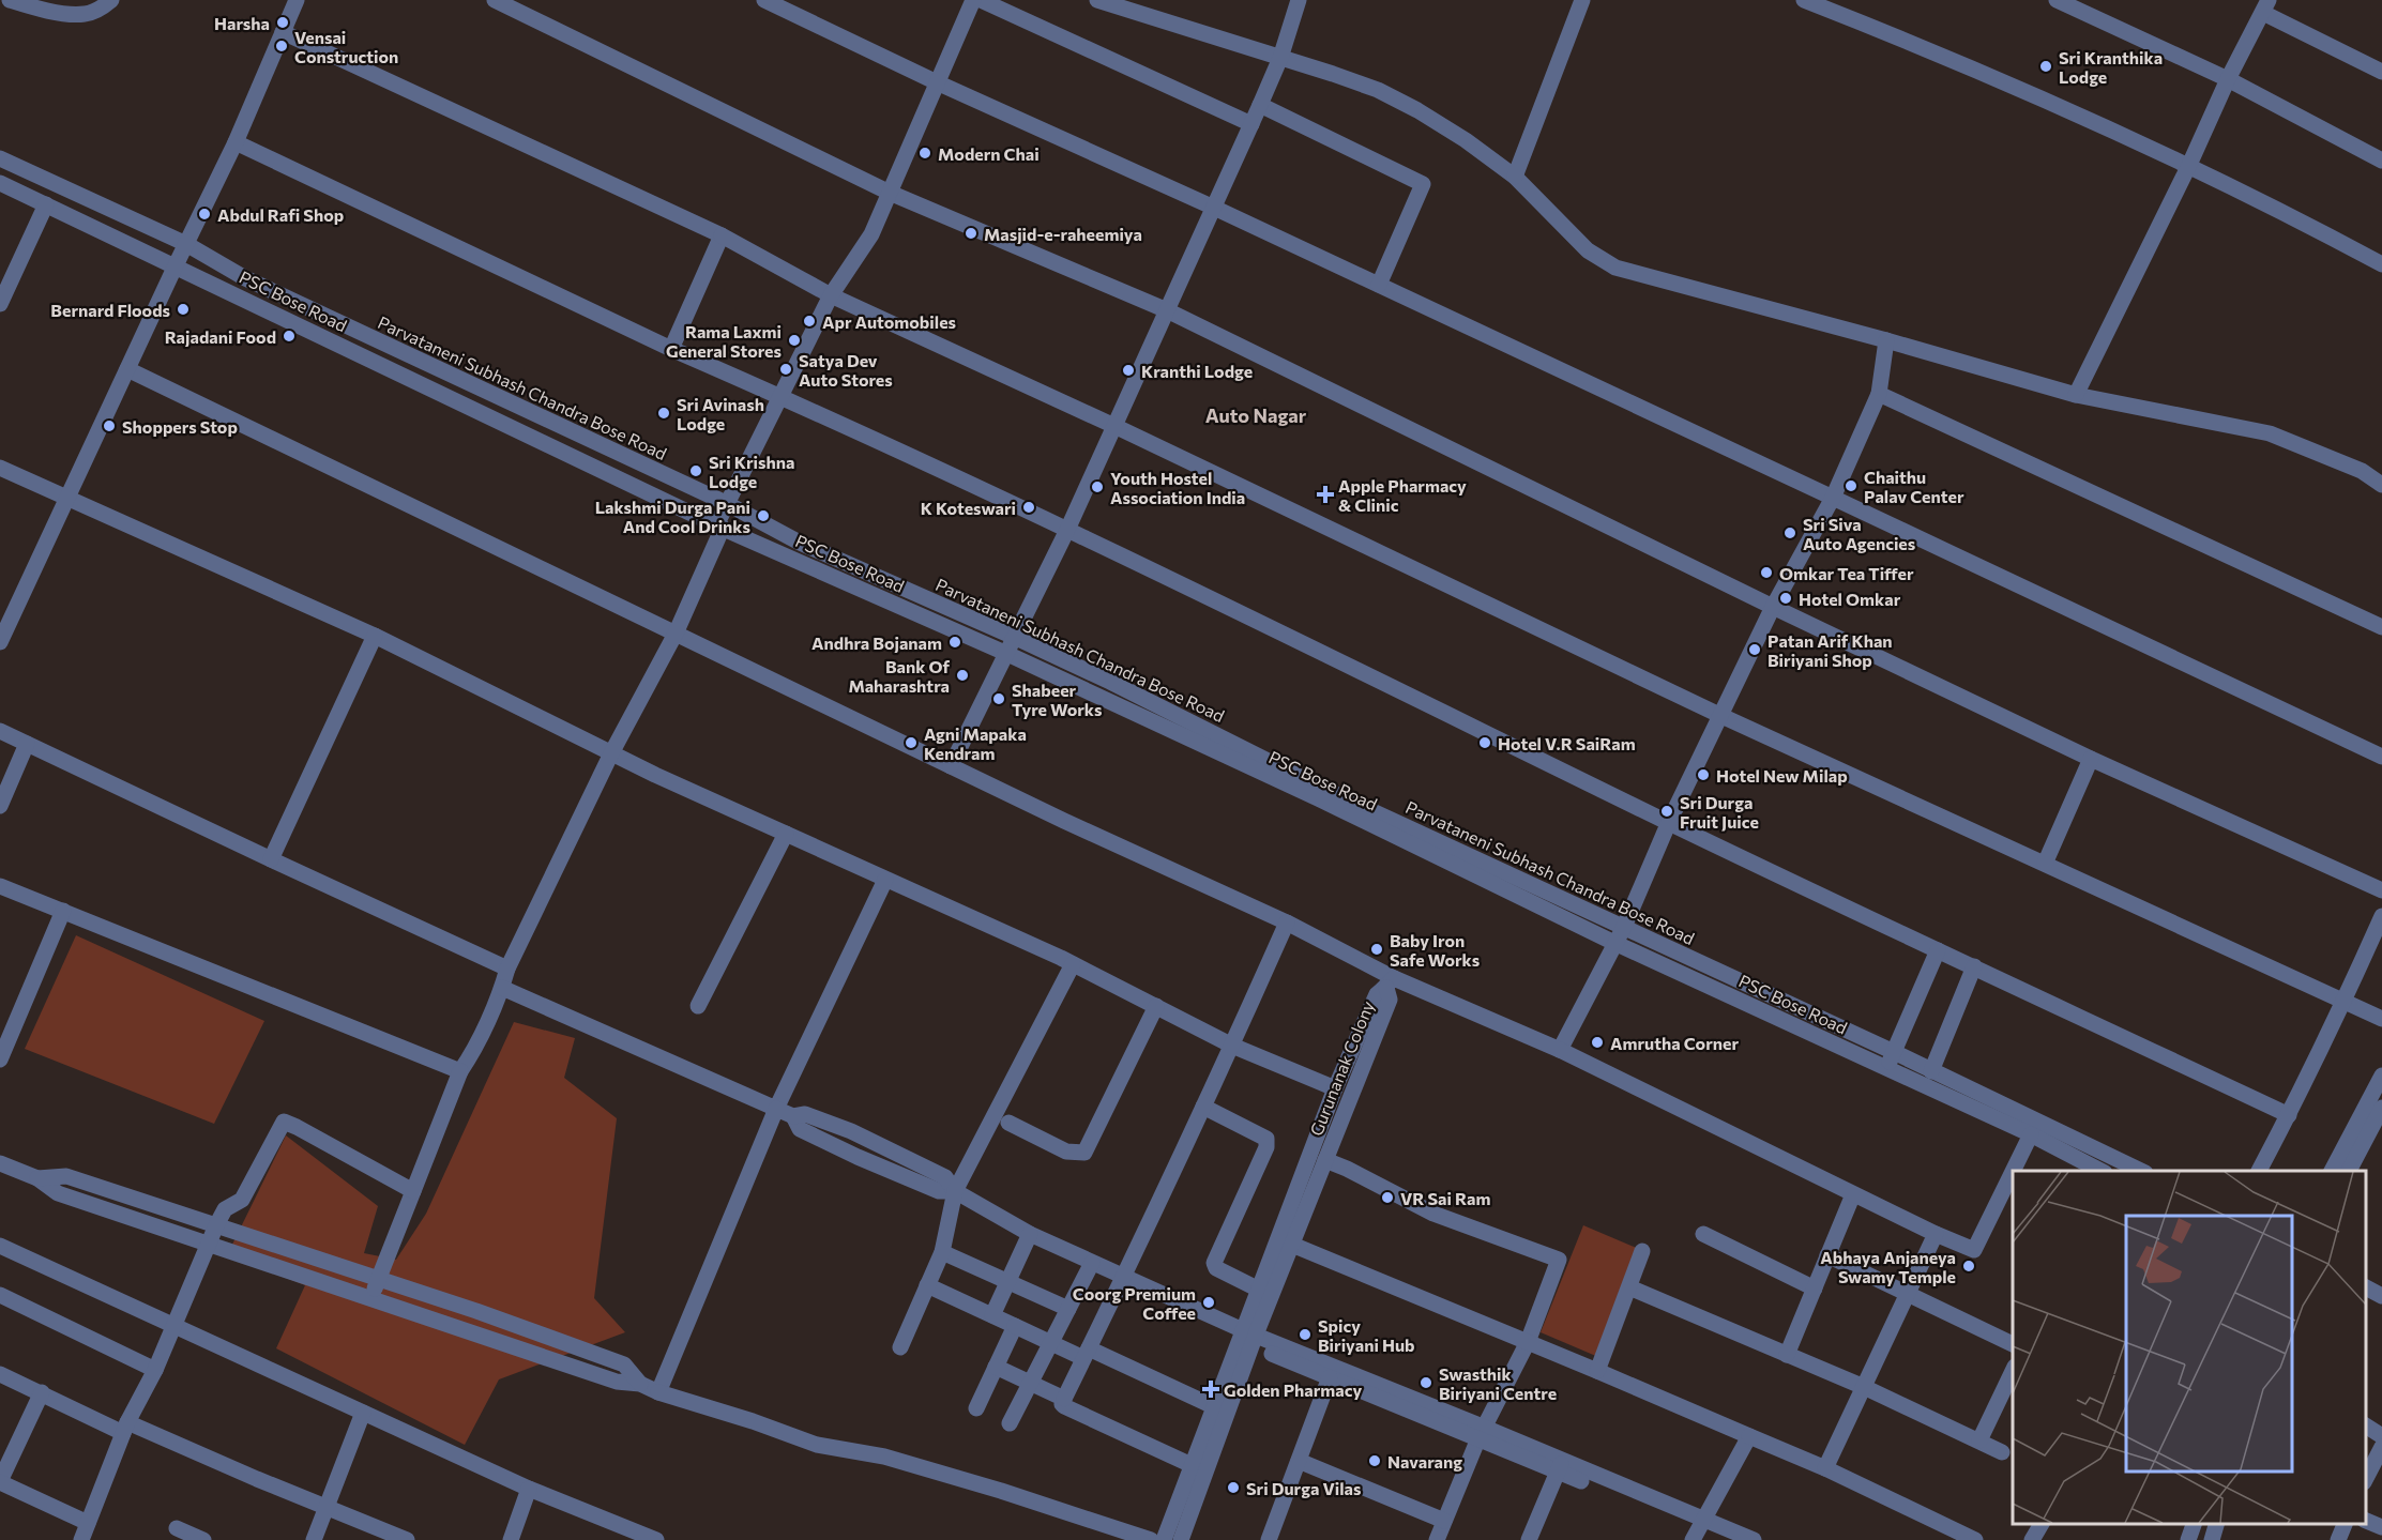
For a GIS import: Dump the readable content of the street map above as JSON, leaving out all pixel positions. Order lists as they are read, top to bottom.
{
  "streets": {
    "street": ["PSC Bose Road", "Parvataneni Subhash Chandra Bose Road", "Gurunanak Colony"]
  },
  "districts": ["Auto Nagar"],
  "places": {
    "other": [
      "Harsha",
      "Vensai Construction",
      "Sri Kranthika Lodge",
      "Modern Chai",
      "Abdul Rafi Shop",
      "Masjid-e-raheemiya",
      "Bernard Floods",
      "Apr Automobiles",
      "Rajadani Food",
      "Rama Laxmi General Stores",
      "Satya Dev Auto Stores",
      "Kranthi Lodge",
      "Sri Avinash Lodge",
      "Shoppers Stop",
      "Sri Krishna Lodge",
      "Chaithu Palav Center",
      "Youth Hostel Association India",
      "K Koteswari",
      "Lakshmi Durga Pani And Cool Drinks",
      "Sri Siva Auto Agencies",
      "Omkar Tea Tiffer",
      "Hotel Omkar",
      "Andhra Bojanam",
      "Patan Arif Khan Biriyani Shop",
      "Bank Of Maharashtra",
      "Shabeer Tyre Works",
      "Agni Mapaka Kendram",
      "Hotel V.R SaiRam",
      "Hotel New Milap",
      "Sri Durga Fruit Juice",
      "Baby Iron Safe Works",
      "Amrutha Corner",
      "VR Sai Ram",
      "Abhaya Anjaneya Swamy Temple",
      "Coorg Premium Coffee",
      "Spicy Biriyani Hub",
      "Swasthik Biriyani Centre",
      "Navarang",
      "Sri Durga Vilas"
    ],
    "health": ["Apple Pharmacy & Clinic", "Golden Pharmacy"]
  }
}
